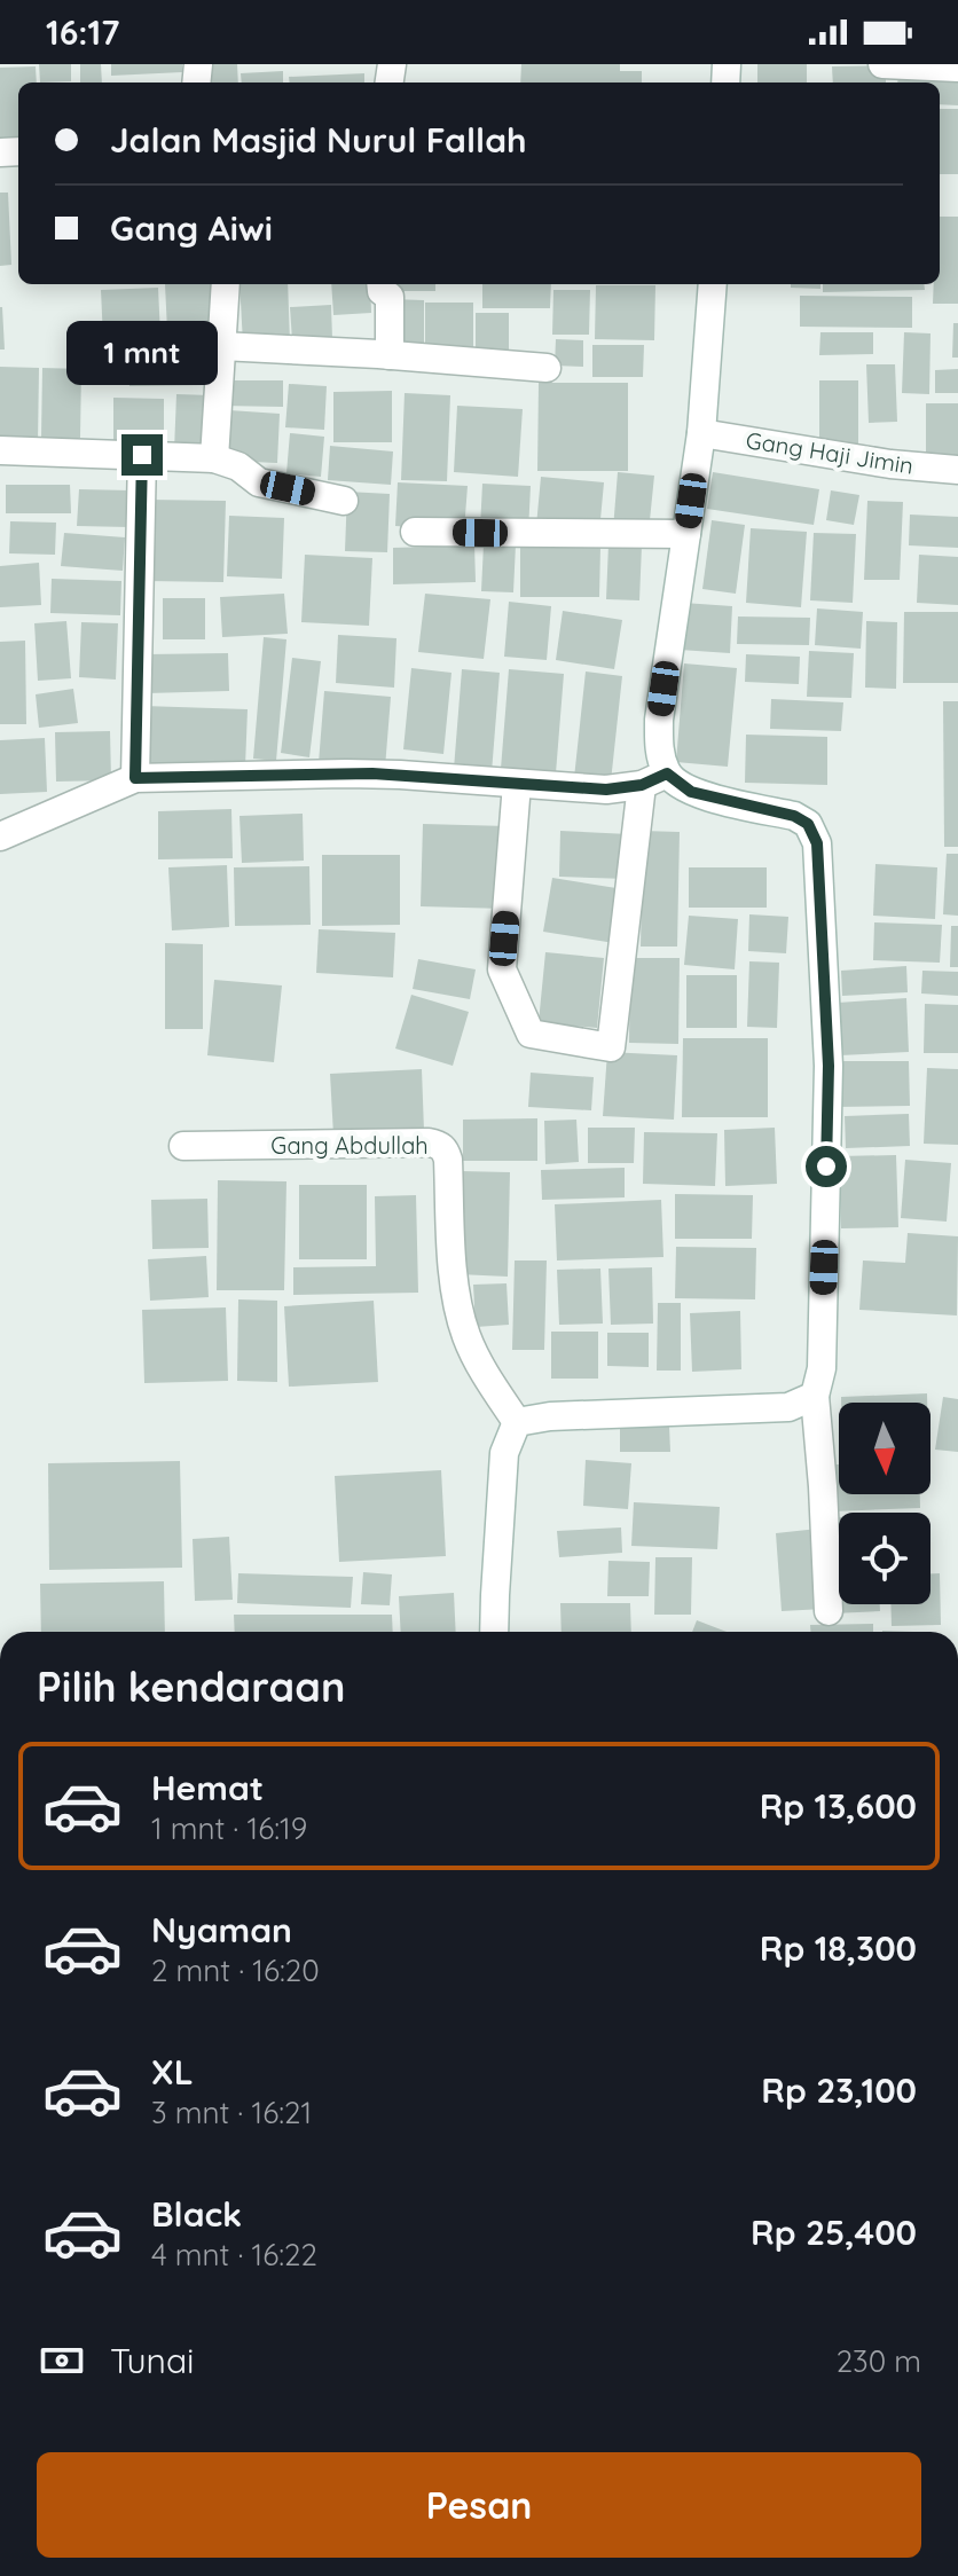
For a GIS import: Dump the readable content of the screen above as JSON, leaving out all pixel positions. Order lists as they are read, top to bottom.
{
  "streets": {
    "street": ["Gang Haji Jimin", "Gang Abdullah"]
  },
  "north": "bottom",
  "page": {
    "status": "16:17",
    "banner": ["Jalan Masjid Nurul Fallah", "Gang Aiwi"],
    "bubble": "1 mnt",
    "heading": "Pilih kendaraan",
    "list": [
      {
        "name": "Hemat",
        "note": "1 mnt · 16:19",
        "value": "Rp 13,600"
      },
      {
        "name": "Nyaman",
        "note": "2 mnt · 16:20",
        "value": "Rp 18,300"
      },
      {
        "name": "XL",
        "note": "3 mnt · 16:21",
        "value": "Rp 23,100"
      },
      {
        "name": "Black",
        "note": "4 mnt · 16:22",
        "value": "Rp 25,400"
      }
    ],
    "pay": ["Tunai", "230 m"],
    "buttons": "Pesan"
  }
}
